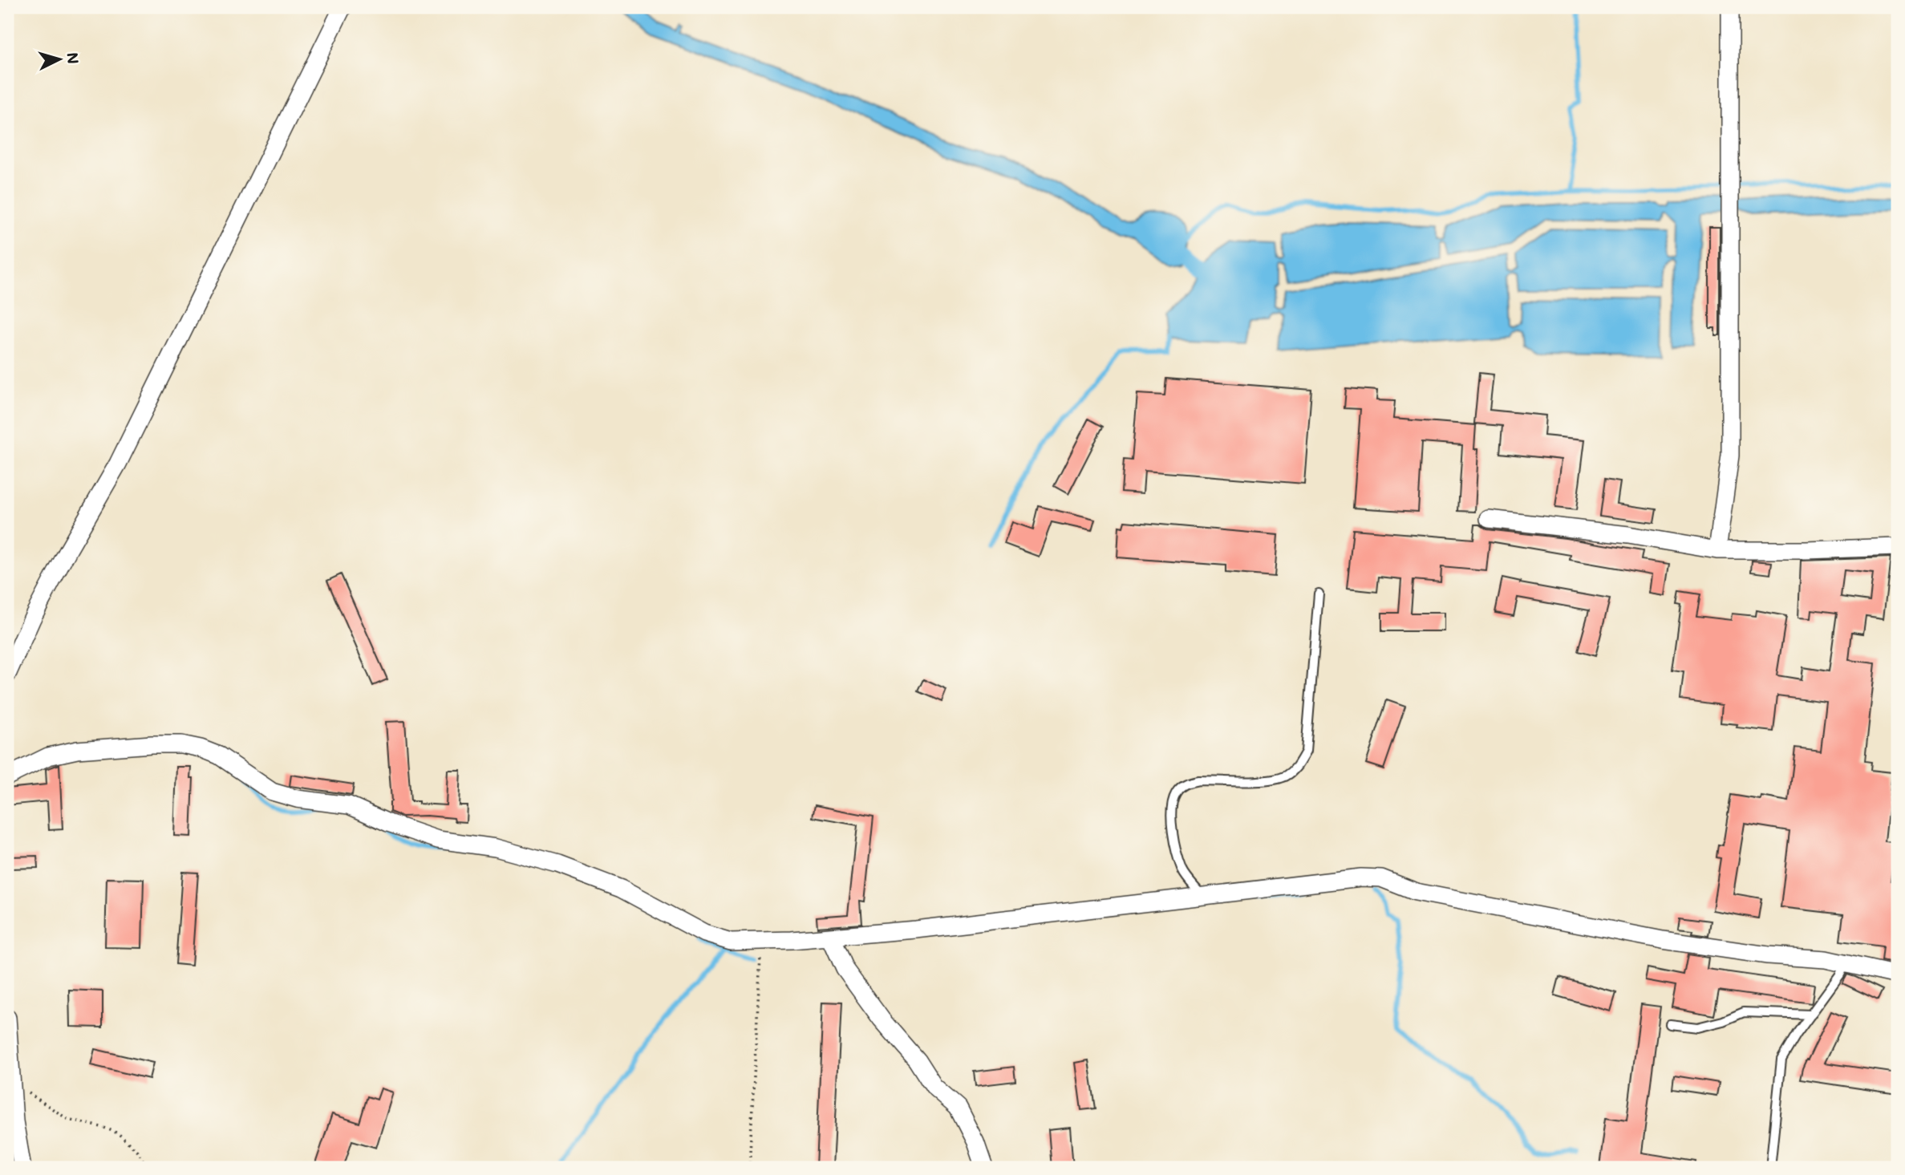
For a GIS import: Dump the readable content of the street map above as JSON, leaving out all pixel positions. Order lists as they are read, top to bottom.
{
  "north": "right"
}
